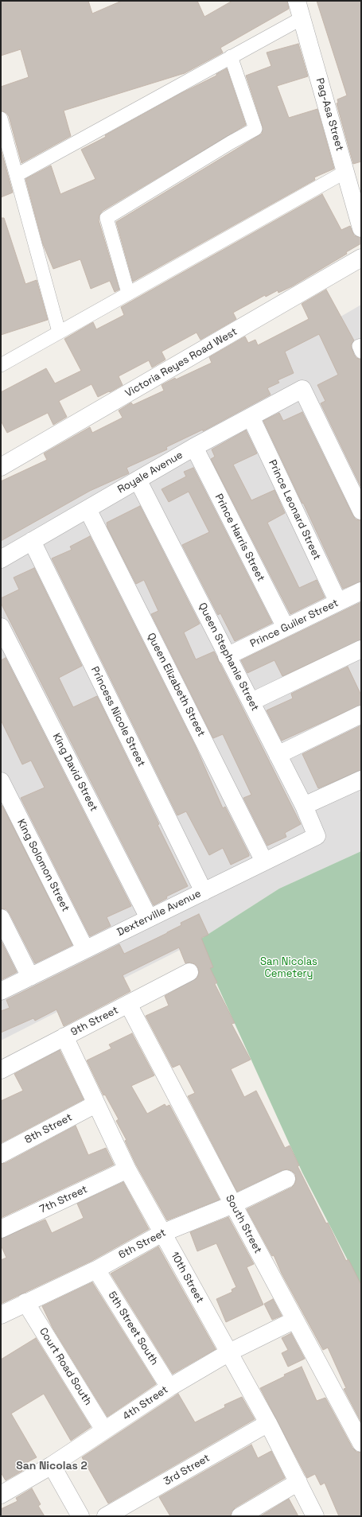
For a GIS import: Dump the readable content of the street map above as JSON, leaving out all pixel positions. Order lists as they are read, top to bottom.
{
  "streets": {
    "street": [
      "Pag-Asa Street",
      "Victoria Reyes Road West",
      "Royale Avenue",
      "Prince Leonard Street",
      "Prince Harris Street",
      "Prince Guiler Street",
      "Queen Stephanie Street",
      "Queen Elizabeth Street",
      "Princess Nicole Street",
      "King David Street",
      "King Solomon Street",
      "Dexterville Avenue",
      "9th Street",
      "8th Street",
      "7th Street",
      "South Street",
      "6th Street",
      "10th Street",
      "5th Street South",
      "Court Road South",
      "4th Street",
      "3rd Street"
    ]
  },
  "crossings": [
    ["Royale Avenue", "Prince Leonard Street"],
    ["Royale Avenue", "Prince Harris Street"],
    ["Royale Avenue", "Queen Stephanie Street"],
    ["Royale Avenue", "Queen Elizabeth Street"],
    ["Royale Avenue", "Princess Nicole Street"],
    ["Prince Leonard Street", "Prince Guiler Street"],
    ["Prince Harris Street", "Prince Guiler Street"],
    ["Prince Guiler Street", "Queen Stephanie Street"],
    ["Queen Stephanie Street", "Dexterville Avenue"],
    ["Queen Elizabeth Street", "Dexterville Avenue"],
    ["Princess Nicole Street", "Dexterville Avenue"],
    ["King David Street", "Dexterville Avenue"],
    ["King Solomon Street", "Dexterville Avenue"],
    ["9th Street", "South Street"],
    ["9th Street", "10th Street"],
    ["8th Street", "10th Street"],
    ["7th Street", "10th Street"],
    ["South Street", "6th Street"],
    ["South Street", "4th Street"],
    ["6th Street", "10th Street"],
    ["6th Street", "5th Street South"],
    ["6th Street", "Court Road South"],
    ["10th Street", "4th Street"],
    ["10th Street", "3rd Street"],
    ["5th Street South", "4th Street"],
    ["Court Road South", "4th Street"]
  ],
  "districts": ["San Nicolas 2"],
  "parks": ["San Nicolas Cemetery"]
}
